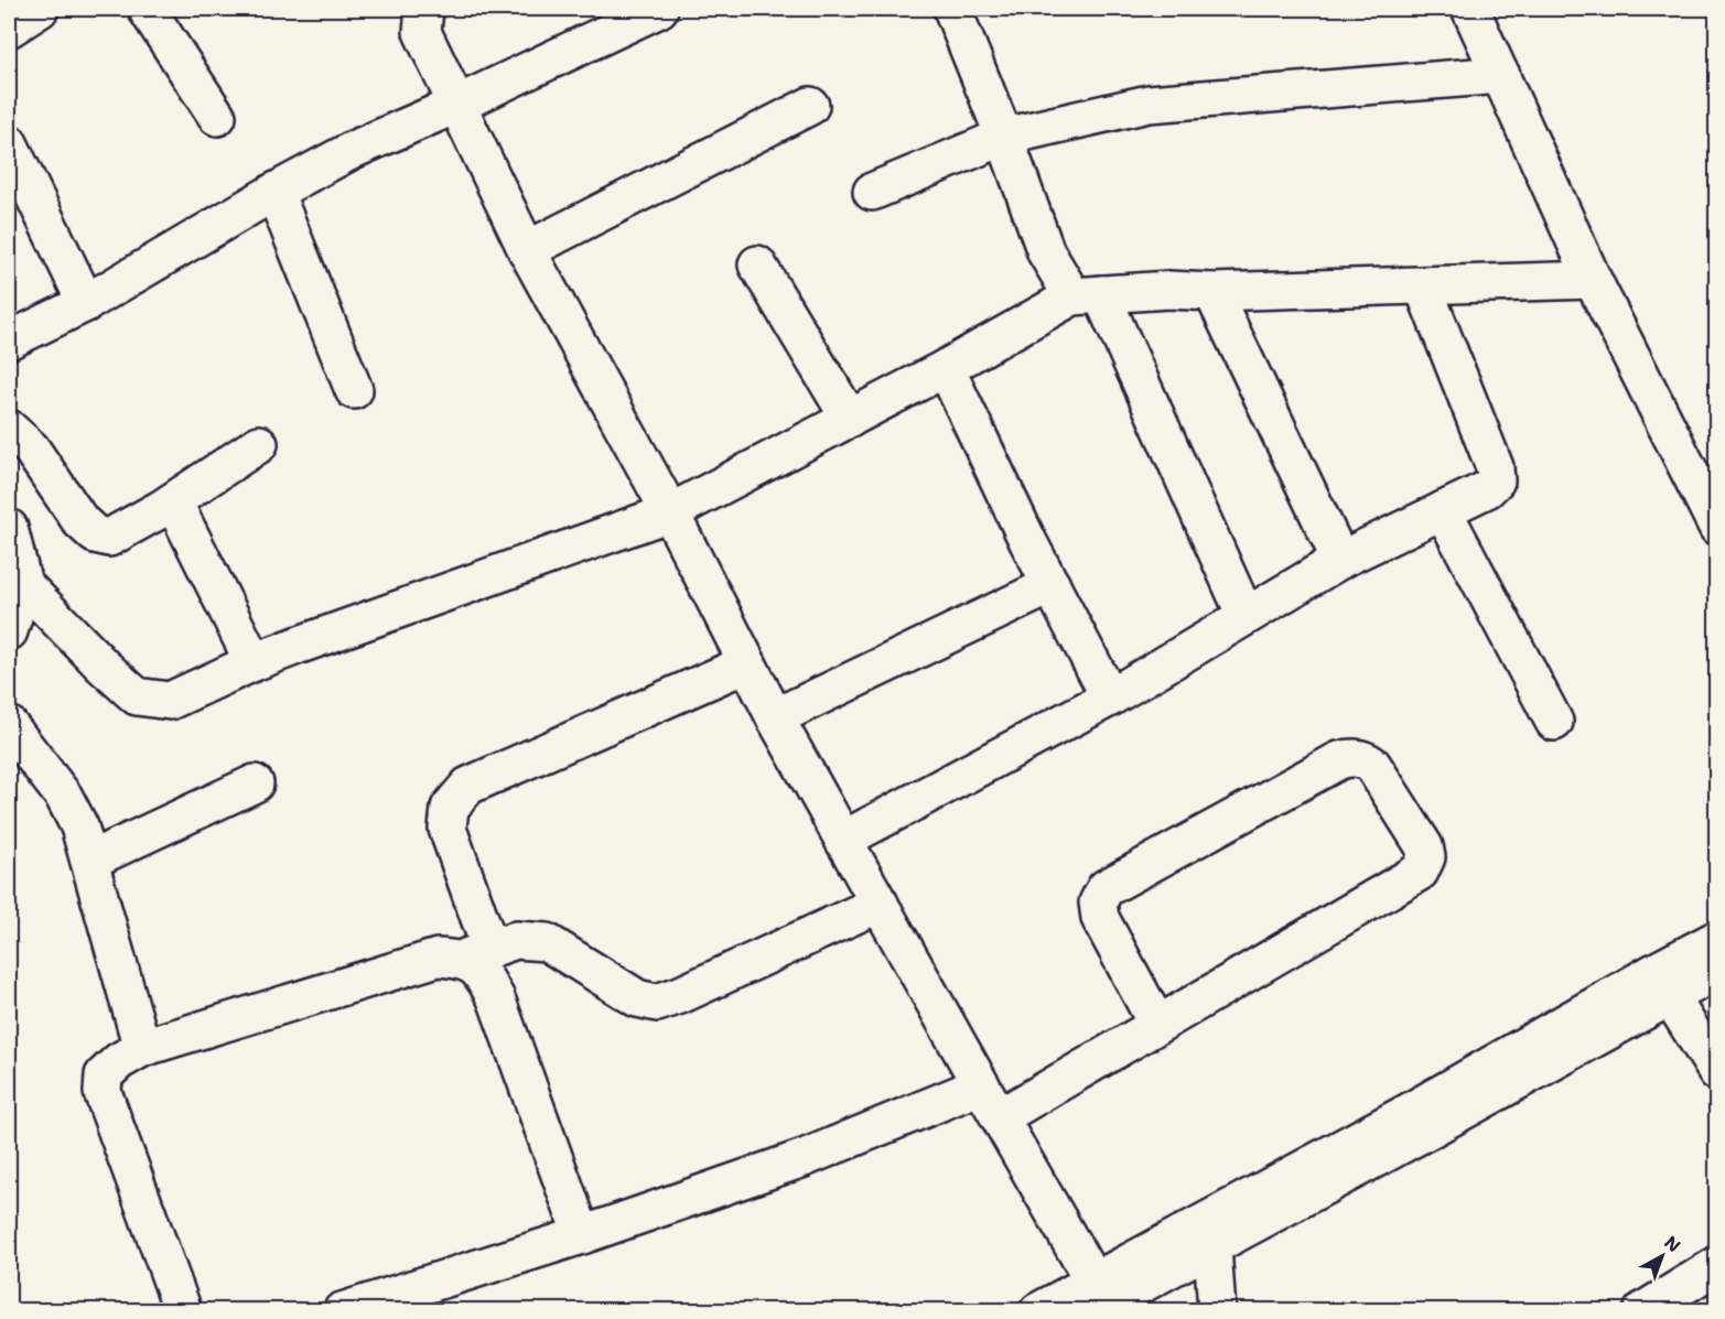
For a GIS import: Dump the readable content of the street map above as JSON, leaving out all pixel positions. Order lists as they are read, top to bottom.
{
  "north": "top right"
}
